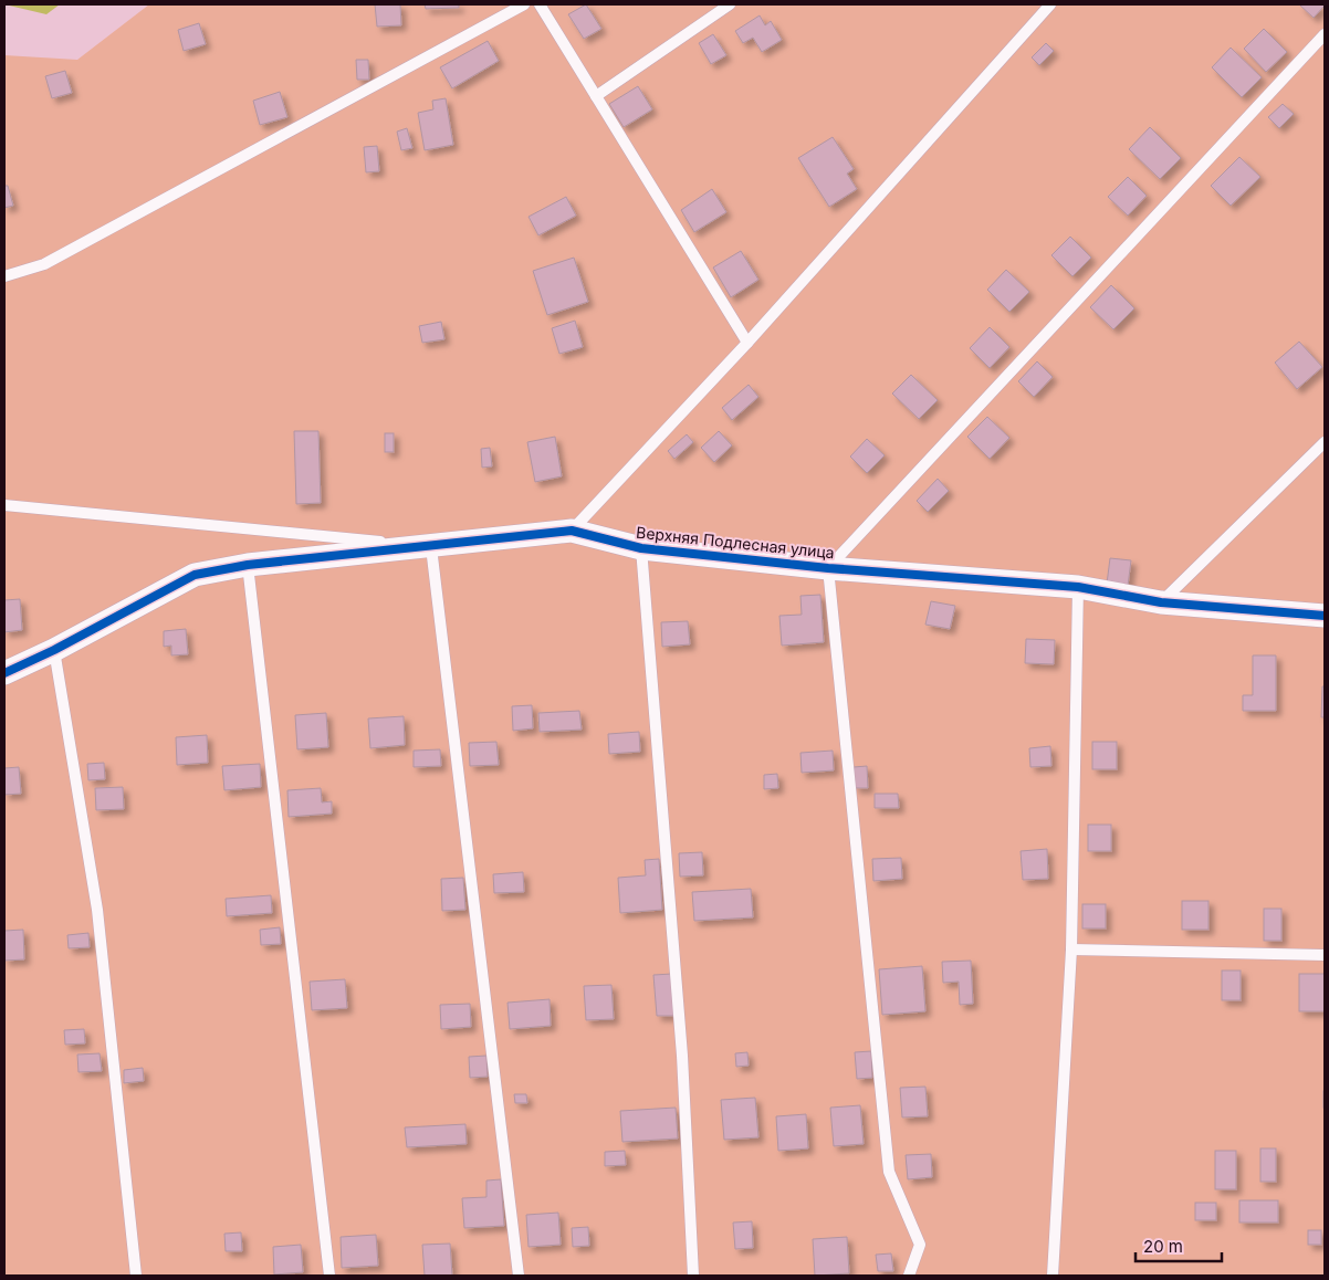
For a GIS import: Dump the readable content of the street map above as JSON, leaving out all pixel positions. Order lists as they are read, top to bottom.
{
  "streets": {
    "street": ["Верхняя Подлесная улица"]
  },
  "scale_bar": "20 m"
}
